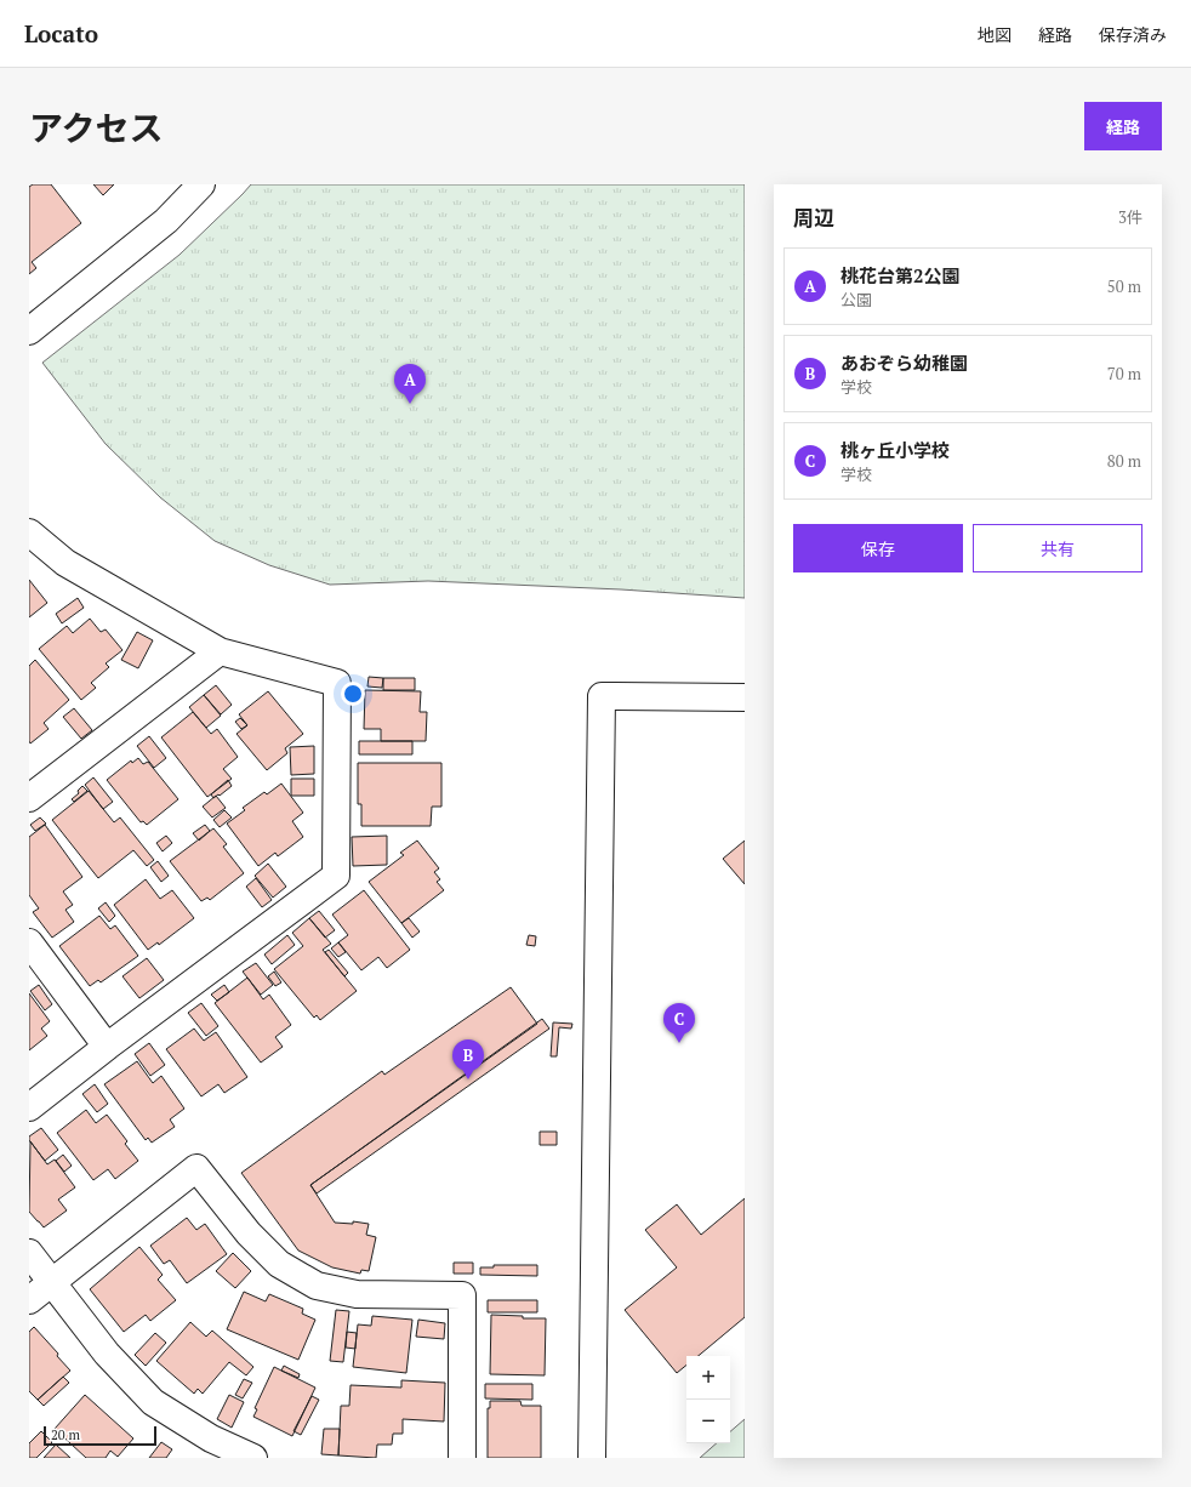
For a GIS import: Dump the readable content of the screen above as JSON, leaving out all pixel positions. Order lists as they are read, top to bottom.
{
  "scale_bar": "20 m",
  "page": {
    "header": "Locato",
    "nav": ["地図", "経路", "保存済み"],
    "title": "アクセス",
    "buttons": [
      "経路",
      ["保存", "共有"]
    ],
    "heading": ["周辺", "3件"],
    "list": [
      {
        "mark": "A",
        "name": "桃花台第2公園",
        "note": "公園",
        "value": "50 m"
      },
      {
        "mark": "B",
        "name": "あおぞら幼稚園",
        "note": "学校",
        "value": "70 m"
      },
      {
        "mark": "C",
        "name": "桃ヶ丘小学校",
        "note": "学校",
        "value": "80 m"
      }
    ],
    "pins": ["A", "C", "B"],
    "map_buttons": ["+", "−"],
    "scale": "20 m"
  }
}
